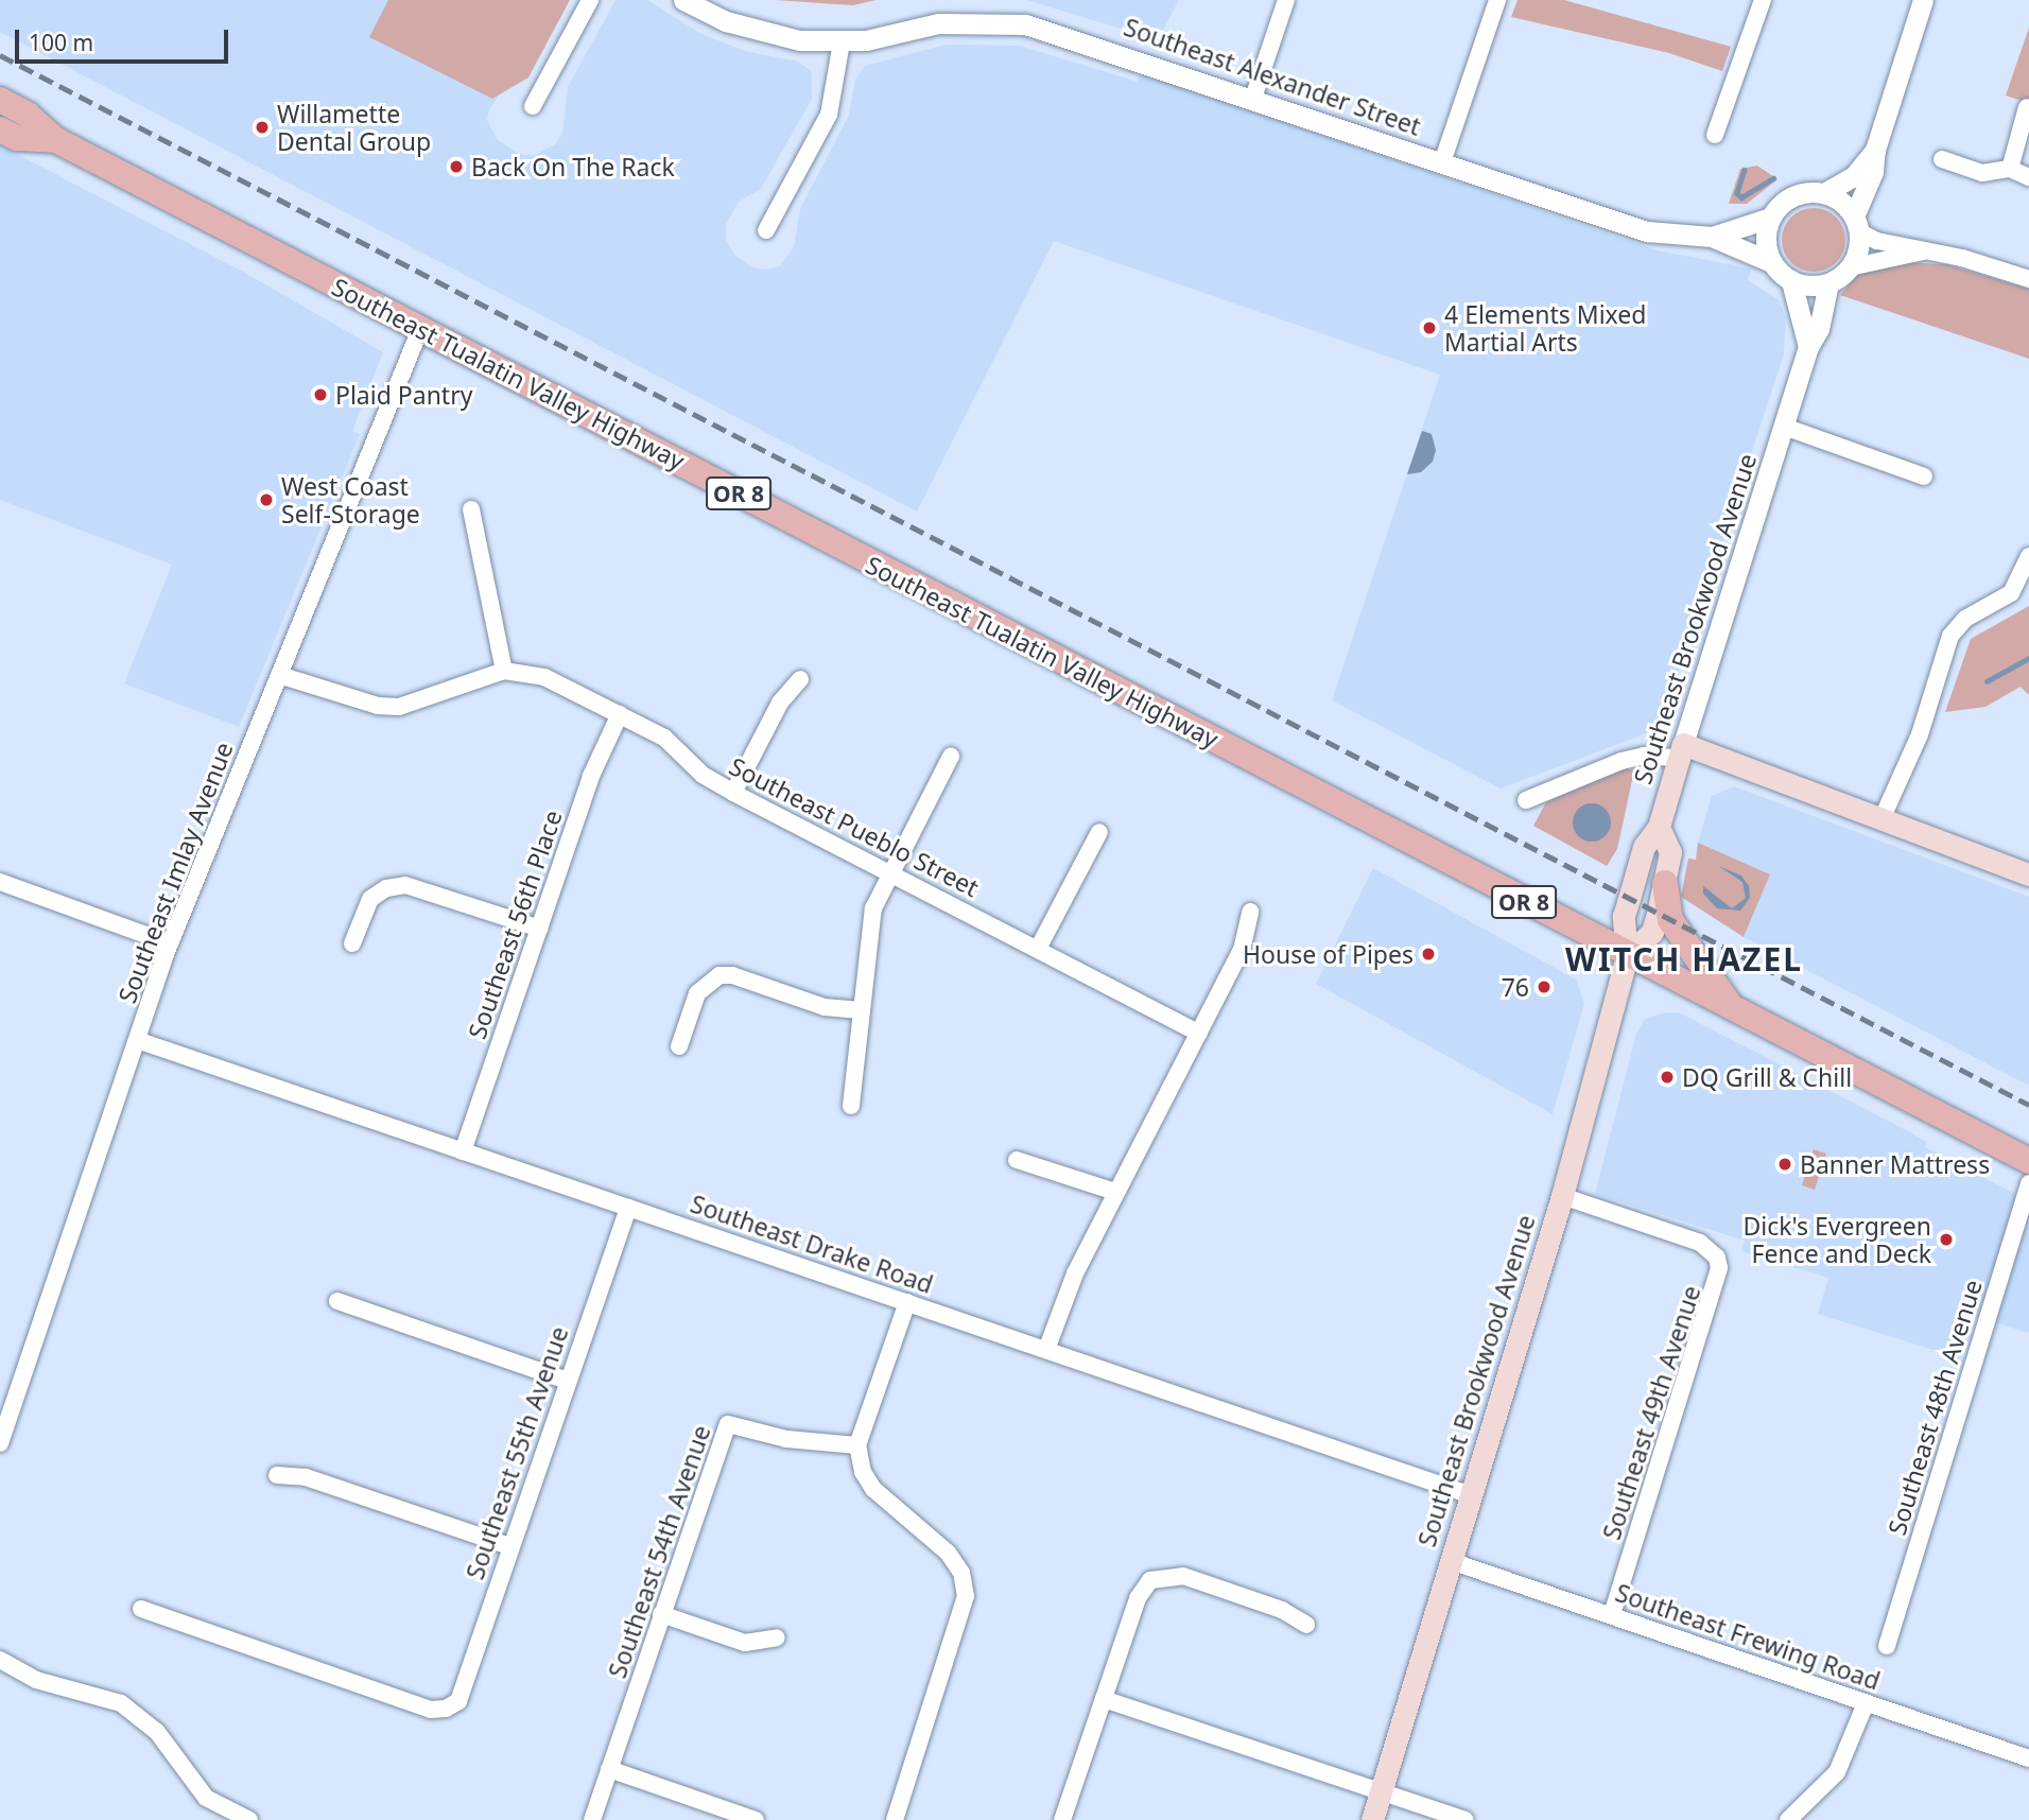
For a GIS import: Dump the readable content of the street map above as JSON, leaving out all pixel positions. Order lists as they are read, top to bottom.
{
  "streets": {
    "main road": ["Southeast Tualatin Valley Highway", "OR 8", "Southeast Brookwood Avenue"],
    "street": [
      "Southeast Alexander Street",
      "Southeast Pueblo Street",
      "Southeast Imlay Avenue",
      "Southeast 56th Place",
      "Southeast Drake Road",
      "Southeast 48th Avenue",
      "Southeast 49th Avenue",
      "Southeast 55th Avenue",
      "Southeast 54th Avenue",
      "Southeast Frewing Road"
    ]
  },
  "crossings": [
    ["Southeast Alexander Street", "Southeast Brookwood Avenue"],
    ["Southeast Tualatin Valley Highway", "Southeast Brookwood Avenue"],
    ["Southeast Tualatin Valley Highway", "Southeast Imlay Avenue"],
    ["Southeast Brookwood Avenue", "Southeast Drake Road"],
    ["Southeast Brookwood Avenue", "Southeast 49th Avenue"],
    ["Southeast Brookwood Avenue", "Southeast Frewing Road"],
    ["Southeast Pueblo Street", "Southeast Imlay Avenue"],
    ["Southeast Pueblo Street", "Southeast 56th Place"],
    ["Southeast Imlay Avenue", "Southeast Drake Road"],
    ["Southeast 56th Place", "Southeast Drake Road"],
    ["Southeast Drake Road", "Southeast 55th Avenue"],
    ["Southeast 49th Avenue", "Southeast Frewing Road"]
  ],
  "districts": ["WITCH HAZEL"],
  "places": [
    "Willamette Dental Group",
    "Back On The Rack",
    "4 Elements Mixed Martial Arts",
    "Plaid Pantry",
    "West Coast Self-Storage",
    "House of Pipes",
    "76",
    "DQ Grill & Chill",
    "Banner Mattress",
    "Dick's Evergreen Fence and Deck"
  ],
  "scale_bar": "100 m"
}
